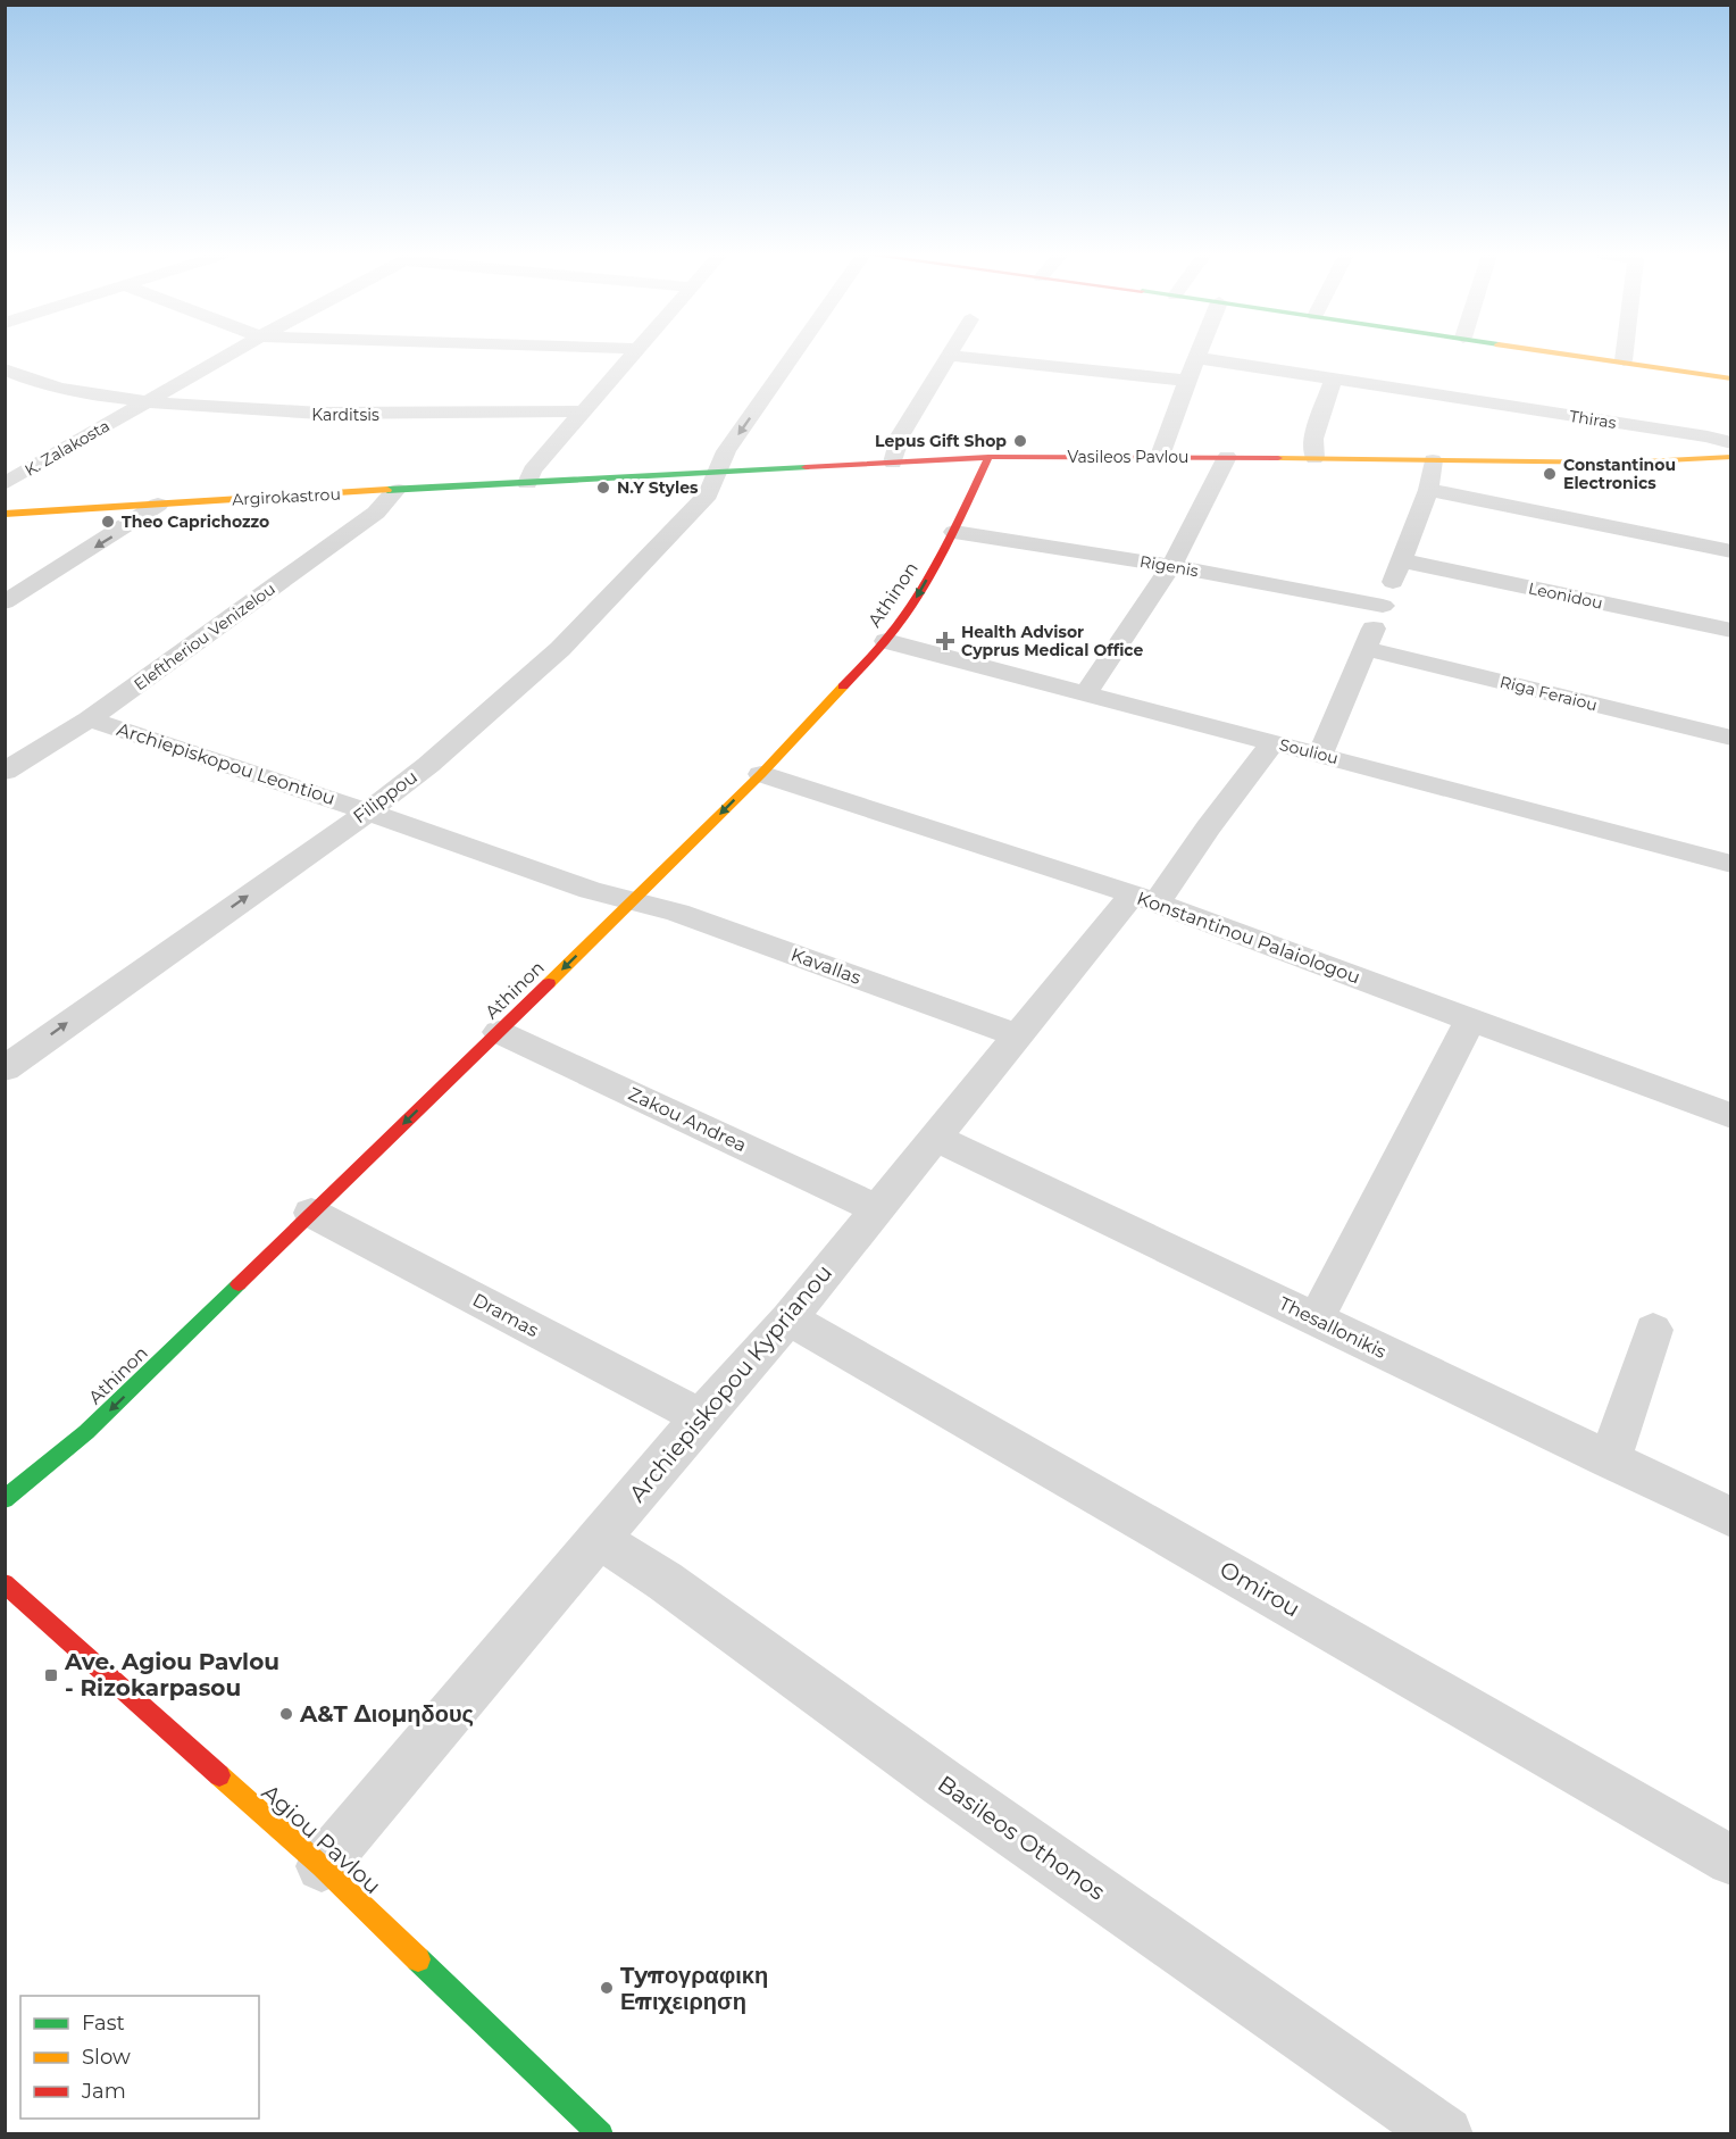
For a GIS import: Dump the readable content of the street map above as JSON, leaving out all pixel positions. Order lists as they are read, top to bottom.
{
  "streets": {
    "street": [
      "Karditsis",
      "Thiras",
      "K. Zalakosta",
      "Vasileos Pavlou",
      "Argirokastrou",
      "Rigenis",
      "Athinon",
      "Leonidou",
      "Eleftheriou Venizelou",
      "Riga Feraiou",
      "Souliou",
      "Archiepiskopou Leontiou",
      "Filippou",
      "Konstantinou Palaiologou",
      "Kavallas",
      "Zakou Andrea",
      "Dramas",
      "Thesallonikis",
      "Archiepiskopou Kyprianou",
      "Omirou",
      "Basileos Othonos",
      "Agiou Pavlou"
    ]
  },
  "crossings": [
    ["Karditsis", "K. Zalakosta"],
    ["Vasileos Pavlou", "Argirokastrou"],
    ["Vasileos Pavlou", "Athinon"],
    ["Vasileos Pavlou", "Filippou"],
    ["Argirokastrou", "Eleftheriou Venizelou"],
    ["Rigenis", "Athinon"],
    ["Athinon", "Souliou"],
    ["Athinon", "Archiepiskopou Leontiou"],
    ["Athinon", "Konstantinou Palaiologou"],
    ["Athinon", "Kavallas"],
    ["Athinon", "Zakou Andrea"],
    ["Athinon", "Dramas"],
    ["Eleftheriou Venizelou", "Archiepiskopou Leontiou"],
    ["Souliou", "Archiepiskopou Kyprianou"],
    ["Archiepiskopou Leontiou", "Filippou"],
    ["Archiepiskopou Leontiou", "Kavallas"],
    ["Konstantinou Palaiologou", "Archiepiskopou Kyprianou"],
    ["Kavallas", "Archiepiskopou Kyprianou"],
    ["Zakou Andrea", "Archiepiskopou Kyprianou"],
    ["Dramas", "Archiepiskopou Kyprianou"],
    ["Thesallonikis", "Archiepiskopou Kyprianou"],
    ["Archiepiskopou Kyprianou", "Omirou"],
    ["Archiepiskopou Kyprianou", "Basileos Othonos"],
    ["Archiepiskopou Kyprianou", "Agiou Pavlou"]
  ],
  "one_way": ["Athinon"],
  "places": {
    "other": [
      "Lepus Gift Shop",
      "Constantinou Electronics",
      "N.Y Styles",
      "Theo Caprichozzo",
      "A&T Διομηδους",
      "Tyπογραφικη Επιχειρηση"
    ],
    "health": ["Health Advisor Cyprus Medical Office"],
    "transit": ["Ave. Agiou Pavlou - Rizokarpasou"]
  },
  "legend": ["Fast", "Slow", "Jam"]
}
